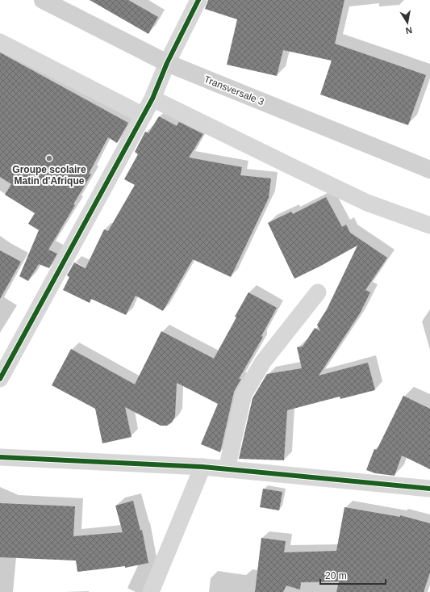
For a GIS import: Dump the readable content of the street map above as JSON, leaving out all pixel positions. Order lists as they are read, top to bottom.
{
  "streets": {
    "main road": ["Transversale 3"]
  },
  "places": ["Groupe scolaire Matin d'Afrique"],
  "scale_bar": "20 m",
  "north": "bottom"
}
